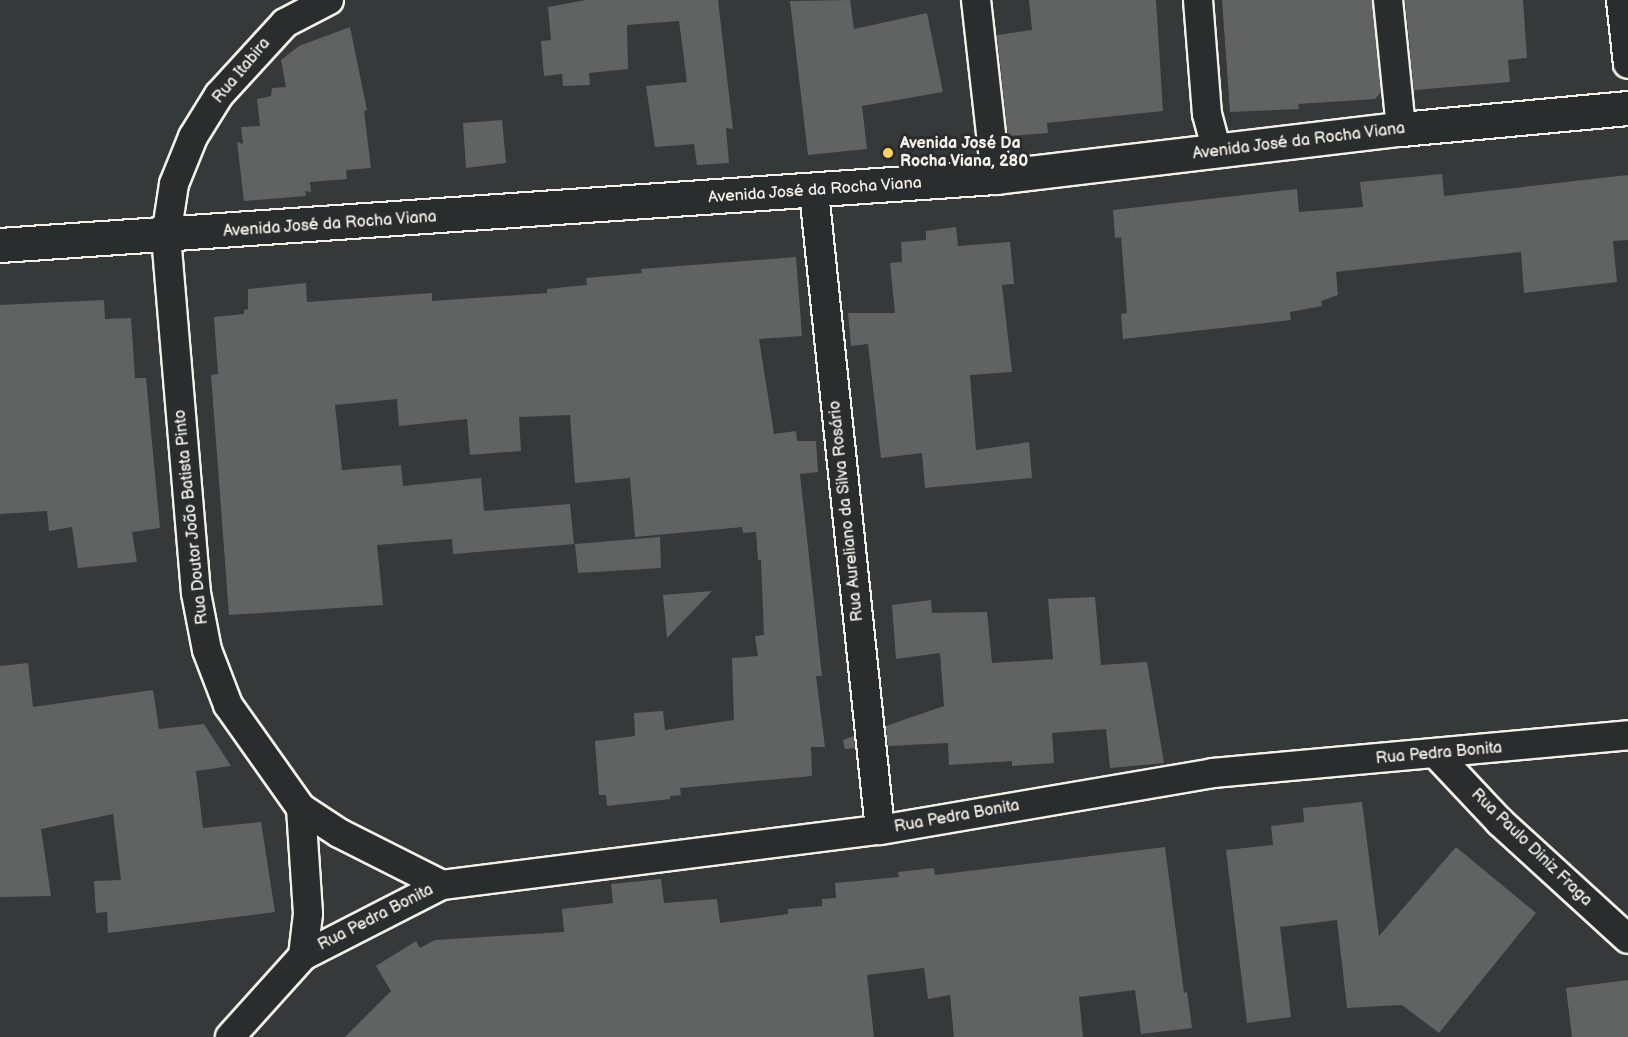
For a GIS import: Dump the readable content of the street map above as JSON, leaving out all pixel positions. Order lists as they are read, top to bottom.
{
  "streets": {
    "street": [
      "Rua Itabira",
      "Avenida José da Rocha Viana",
      "Rua Aureliano da Silva Rosário",
      "Rua Doutor João Batista Pinto",
      "Rua Pedra Bonita",
      "Rua Paulo Diniz Fraga"
    ]
  },
  "crossings": [
    ["Rua Itabira", "Avenida José da Rocha Viana"],
    ["Rua Itabira", "Rua Doutor João Batista Pinto"],
    ["Avenida José da Rocha Viana", "Rua Aureliano da Silva Rosário"],
    ["Avenida José da Rocha Viana", "Rua Doutor João Batista Pinto"],
    ["Rua Aureliano da Silva Rosário", "Rua Pedra Bonita"],
    ["Rua Pedra Bonita", "Rua Paulo Diniz Fraga"]
  ],
  "places": ["Avenida José Da Rocha Viana, 280"]
}
